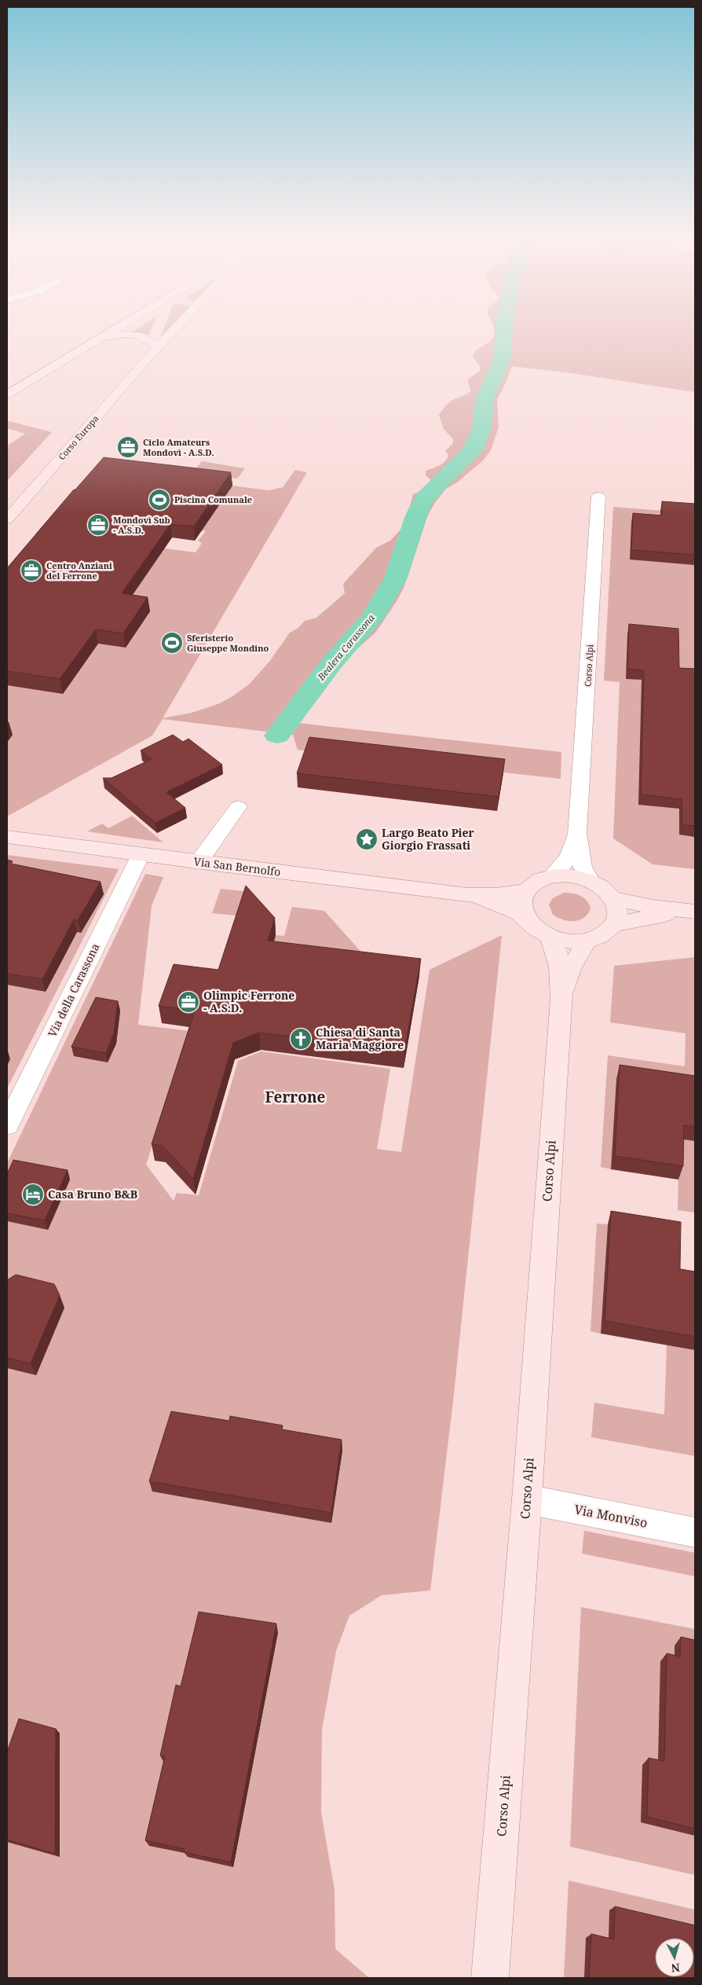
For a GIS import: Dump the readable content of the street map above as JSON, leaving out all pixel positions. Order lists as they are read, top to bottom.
{
  "streets": {
    "street": [
      "Corso Europa",
      "Corso Alpi",
      "Via San Bernolfo",
      "Via della Carassona",
      "Via Monviso"
    ]
  },
  "crossings": [
    ["Corso Alpi", "Via San Bernolfo"],
    ["Corso Alpi", "Via Monviso"],
    ["Via San Bernolfo", "Via della Carassona"]
  ],
  "districts": ["Ferrone"],
  "water": ["Bealera Carassona"],
  "places": {
    "office": [
      "Ciclo Amateurs Mondovì - A.S.D.",
      "Mondovì Sub - A.S.D.",
      "Centro Anziani del Ferrone",
      "Olimpic Ferrone - A.S.D."
    ],
    "sports": ["Piscina Comunale", "Sferisterio Giuseppe Mondino"],
    "place": ["Largo Beato Pier Giorgio Frassati"],
    "church": ["Chiesa di Santa Maria Maggiore"],
    "hotel": ["Casa Bruno B&B"]
  },
  "north": "bottom"
}
